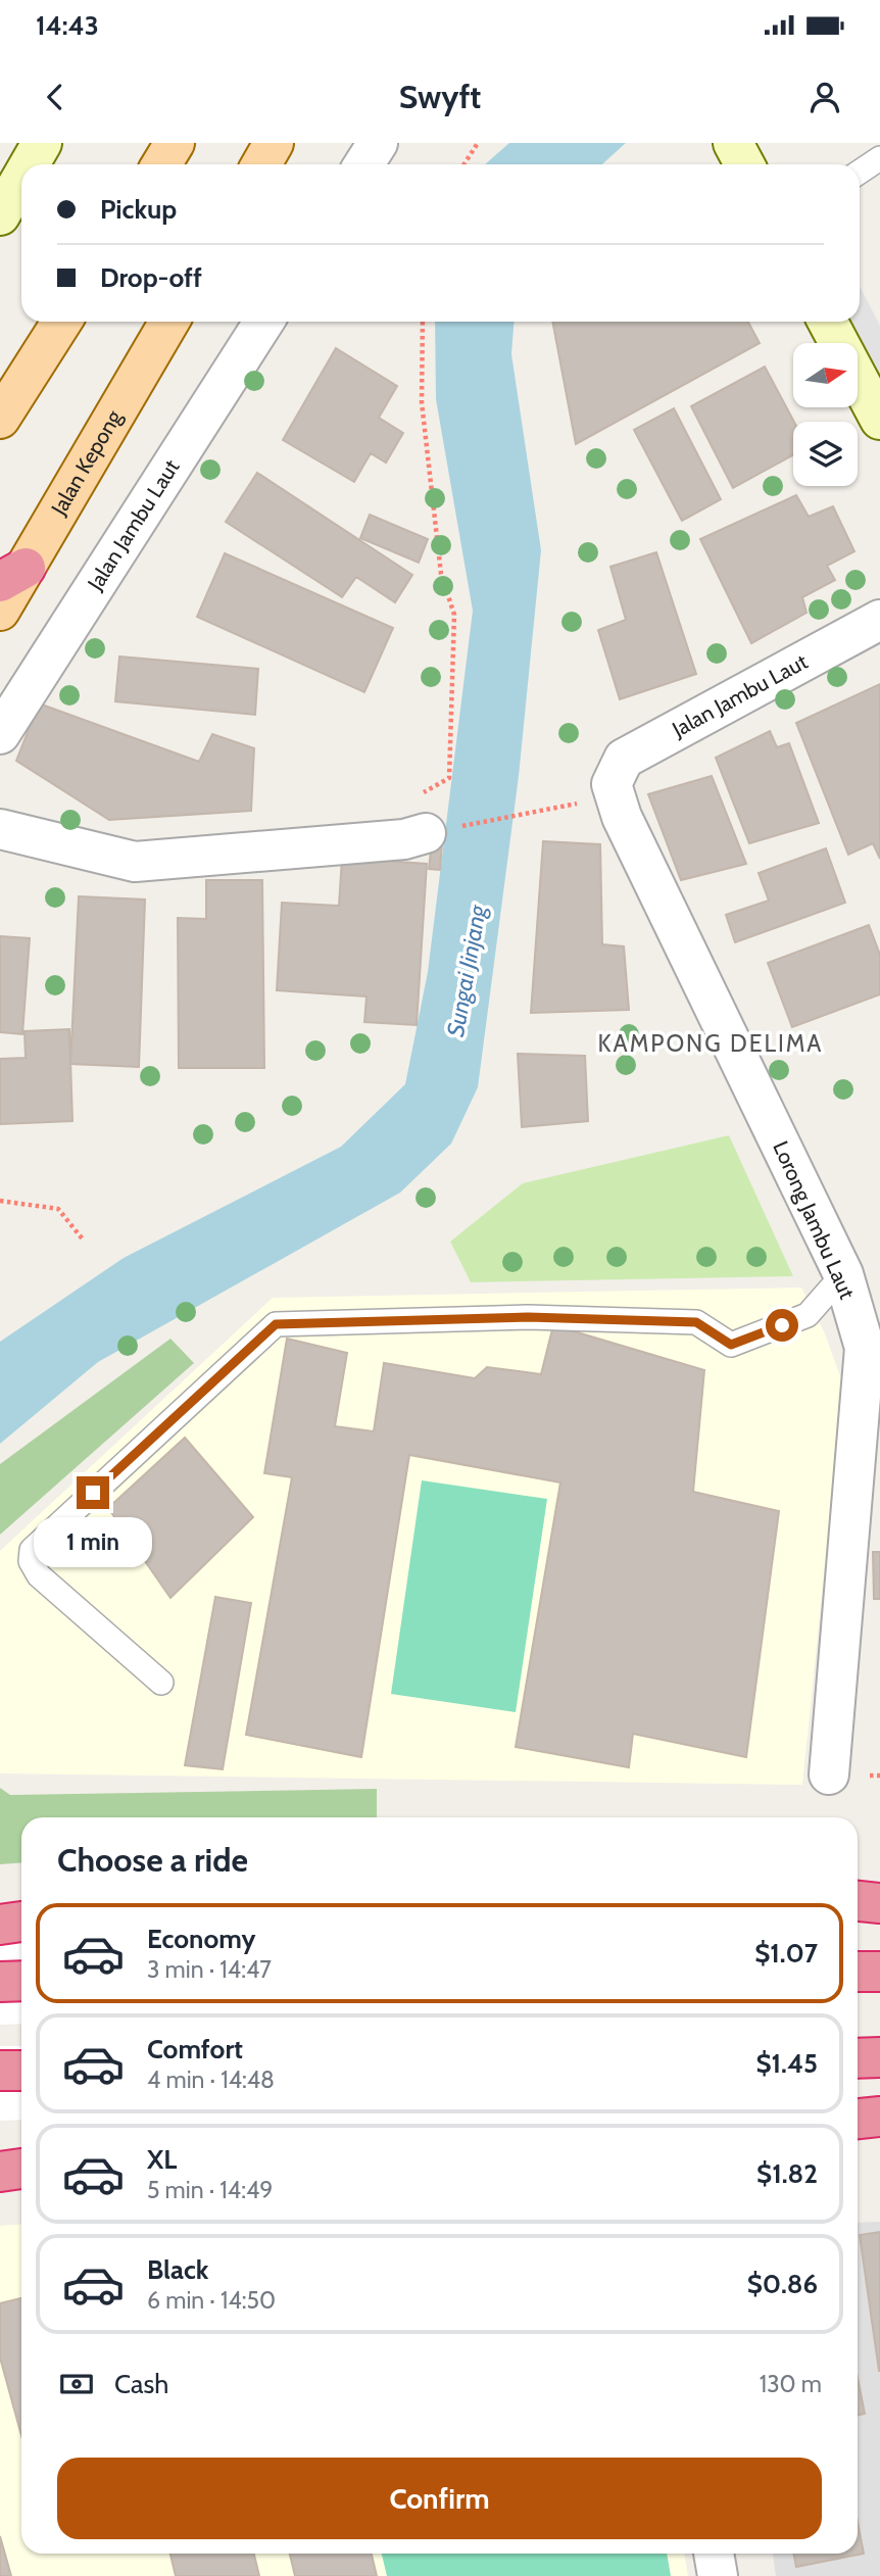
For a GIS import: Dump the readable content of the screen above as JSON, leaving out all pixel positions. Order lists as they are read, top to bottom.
{
  "streets": {
    "main road": ["Jalan Kepong"],
    "street": ["Jalan Jambu Laut", "Lorong Jambu Laut"]
  },
  "crossings": [
    ["Jalan Jambu Laut", "Lorong Jambu Laut"]
  ],
  "districts": ["KAMPONG DELIMA"],
  "water": ["Sungai Jinjang"],
  "north": "right",
  "page": {
    "status": "14:43",
    "header": "Swyft",
    "banner": ["Pickup", "Drop-off"],
    "bubble": "1 min",
    "heading": "Choose a ride",
    "list": [
      {
        "name": "Economy",
        "note": "3 min · 14:47",
        "value": "$1.07"
      },
      {
        "name": "Comfort",
        "note": "4 min · 14:48",
        "value": "$1.45"
      },
      {
        "name": "XL",
        "note": "5 min · 14:49",
        "value": "$1.82"
      },
      {
        "name": "Black",
        "note": "6 min · 14:50",
        "value": "$0.86"
      }
    ],
    "pay": ["Cash", "130 m"],
    "buttons": "Confirm"
  }
}
